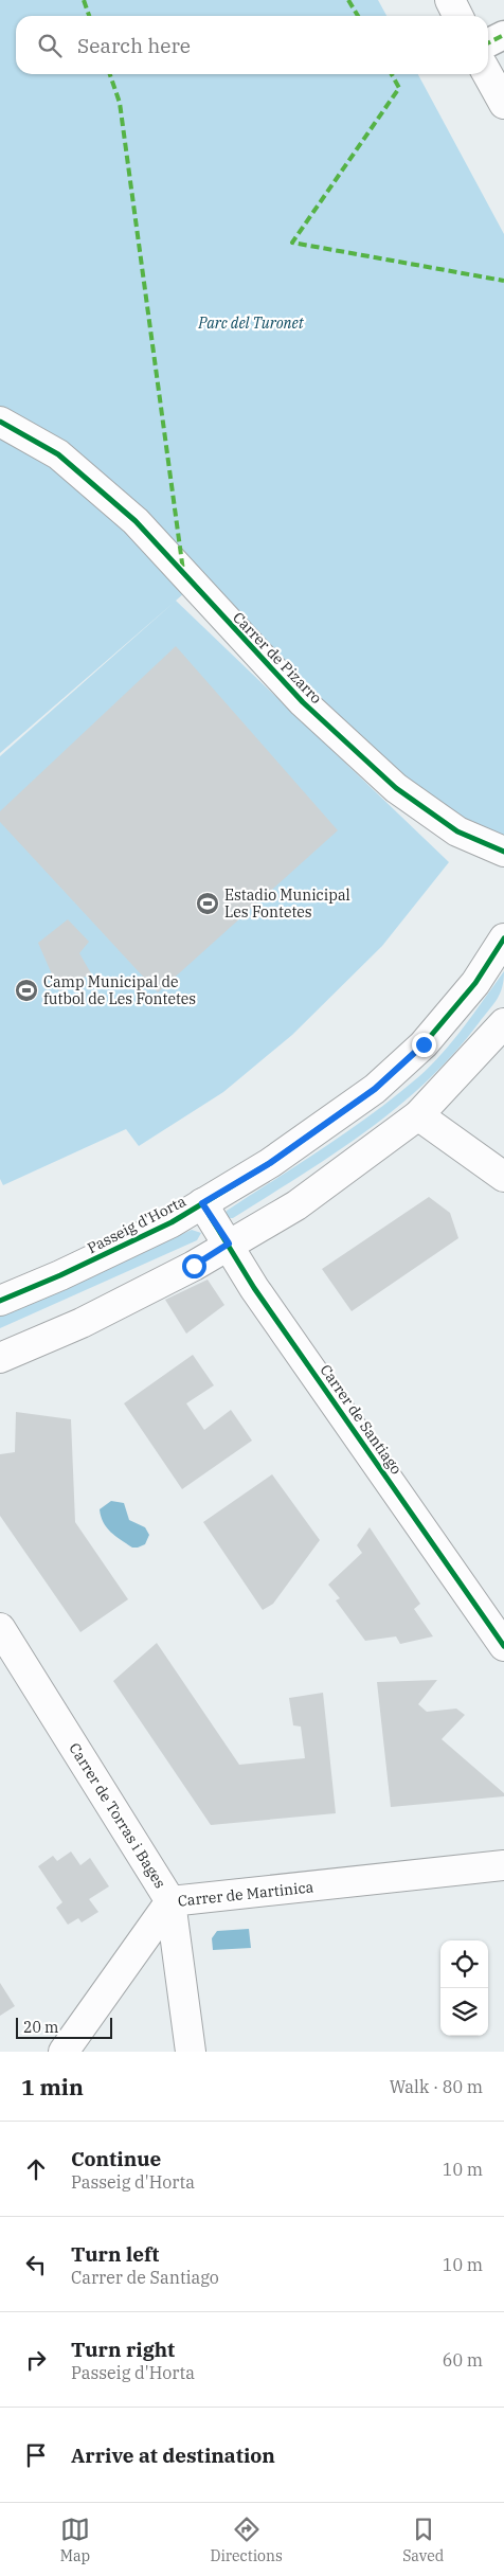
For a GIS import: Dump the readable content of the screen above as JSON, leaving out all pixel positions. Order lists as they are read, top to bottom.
{
  "streets": {
    "street": [
      "Carrer de Pizarro",
      "Passeig d'Horta",
      "Carrer de Santiago",
      "Carrer de Torras i Bages",
      "Carrer de Martinica"
    ]
  },
  "crossings": [
    ["Passeig d'Horta", "Carrer de Santiago"],
    ["Carrer de Torras i Bages", "Carrer de Martinica"]
  ],
  "parks": ["Parc del Turonet"],
  "places": {
    "sports": ["Estadio Municipal Les Fontetes", "Camp Municipal de futbol de Les Fontetes"]
  },
  "scale_bar": "20 m",
  "page": {
    "search": "Search here",
    "scale": "20 m",
    "heading": ["1 min", "Walk · 80 m"],
    "list": [
      ["Continue", "Passeig d'Horta", "10 m"],
      ["Turn left", "Carrer de Santiago", "10 m"],
      ["Turn right", "Passeig d'Horta", "60 m"],
      "Arrive at destination"
    ],
    "nav": ["Map", "Directions", "Saved"]
  }
}
